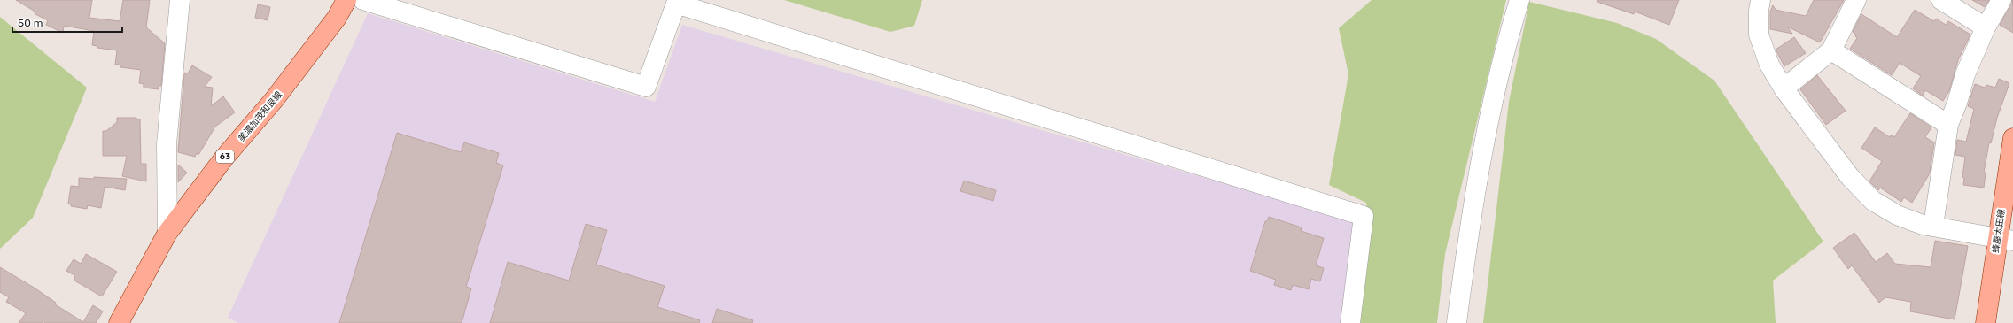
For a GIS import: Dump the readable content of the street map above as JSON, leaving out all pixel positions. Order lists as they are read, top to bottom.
{
  "streets": {
    "main road": ["美濃加茂和良線", "63", "蜂屋太田線"]
  },
  "scale_bar": "50 m"
}
